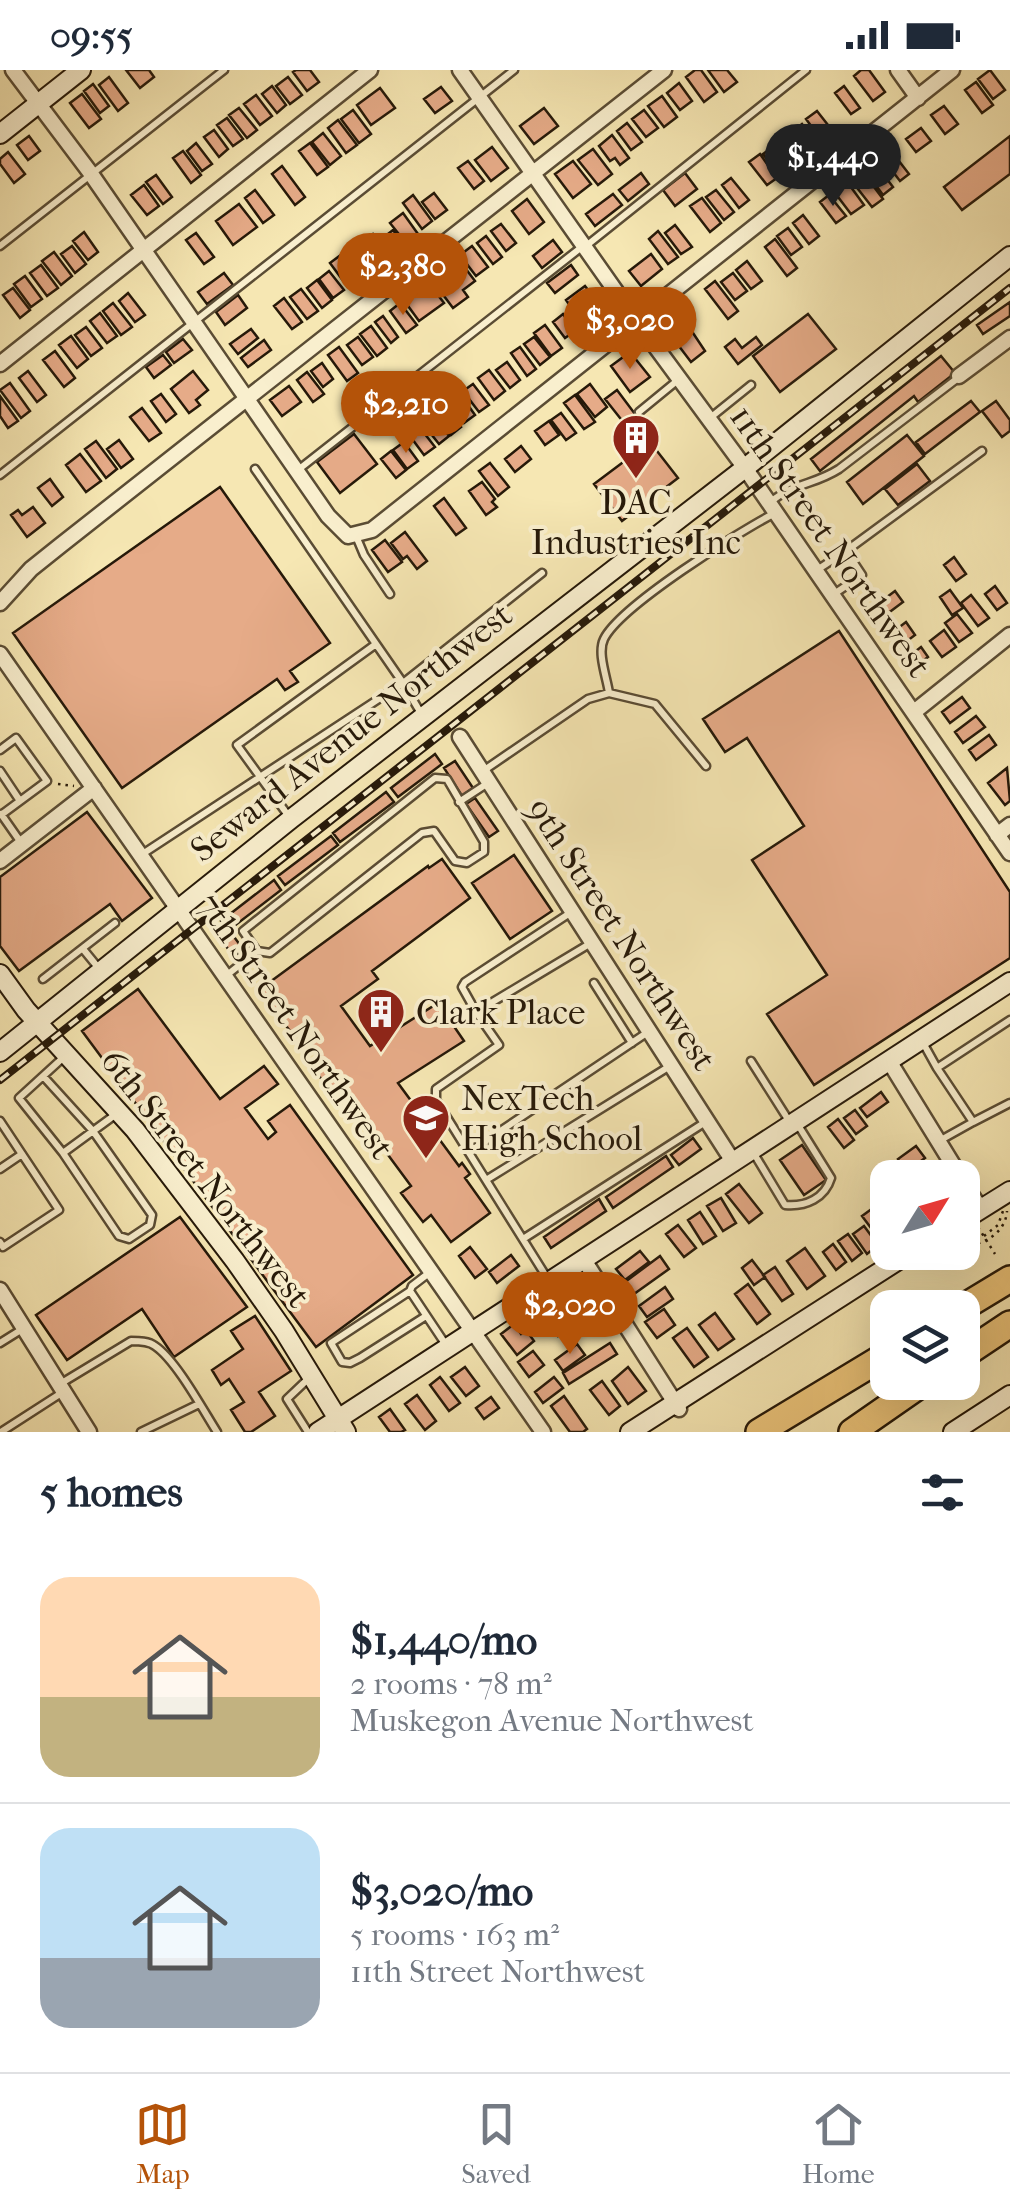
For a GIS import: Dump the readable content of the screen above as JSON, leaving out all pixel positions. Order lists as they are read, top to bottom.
{
  "streets": {
    "street": [
      "11th Street Northwest",
      "Seward Avenue Northwest",
      "9th Street Northwest",
      "7th Street Northwest",
      "6th Street Northwest"
    ]
  },
  "crossings": [
    ["11th Street Northwest", "Seward Avenue Northwest"],
    ["Seward Avenue Northwest", "7th Street Northwest"],
    ["Seward Avenue Northwest", "6th Street Northwest"]
  ],
  "places": {
    "building": ["DAC Industries Inc", "Clark Place"],
    "school or university": ["NexTech High School"]
  },
  "north": "top right",
  "page": {
    "status": "09:55",
    "price": [
      "$1,440",
      "$2,380",
      "$3,020",
      "$2,210",
      "$2,020"
    ],
    "heading": "5 homes",
    "list": [
      {
        "name": "$1,440/mo",
        "note": "2 rooms · 78 m² · Muskegon Avenue Northwest"
      },
      {
        "name": "$3,020/mo",
        "note": "5 rooms · 163 m² · 11th Street Northwest"
      }
    ],
    "tabs": ["Map", "Saved", "Home"]
  }
}
